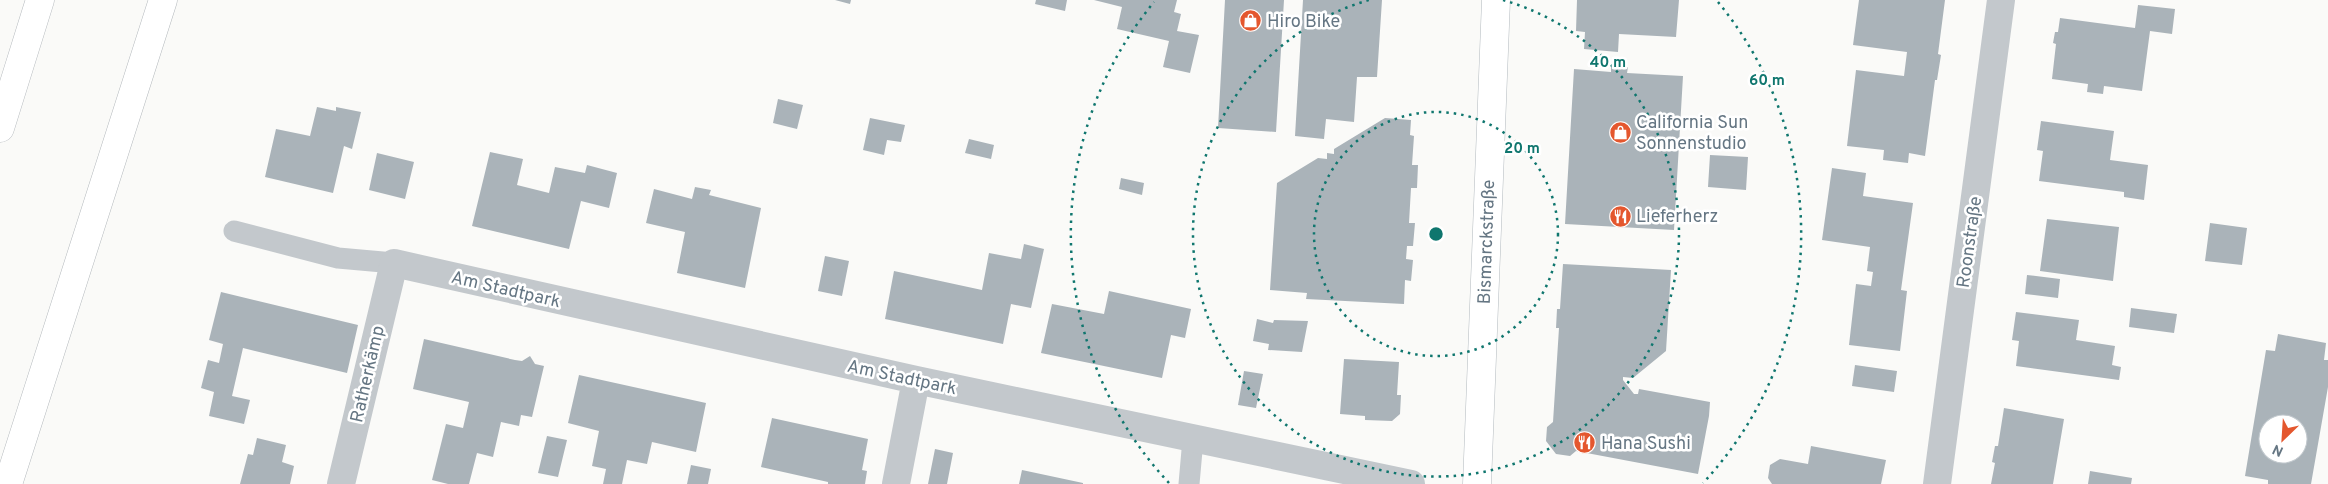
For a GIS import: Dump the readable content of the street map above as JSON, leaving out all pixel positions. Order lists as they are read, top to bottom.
{
  "streets": {
    "main road": ["Bismarckstraße"],
    "street": ["Roonstraße", "Am Stadtpark", "Ratherkämp"]
  },
  "crossings": [
    ["Am Stadtpark", "Ratherkämp"]
  ],
  "places": {
    "shop": ["Hiro Bike", "California Sun Sonnenstudio"],
    "restaurant": ["Lieferherz", "Hana Sushi"]
  },
  "north": "bottom left",
  "rings": ["40 m", "60 m", "20 m"]
}
